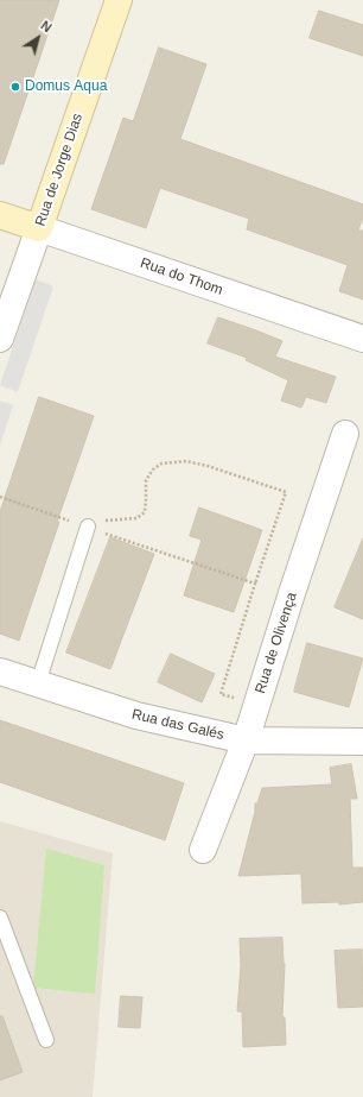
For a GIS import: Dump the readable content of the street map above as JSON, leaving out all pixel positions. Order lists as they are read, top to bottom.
{
  "streets": {
    "main road": ["Rua de Jorge Dias", "Rua do Thom"],
    "street": ["Rua de Olivença", "Rua das Galés"]
  },
  "crossings": [
    ["Rua de Jorge Dias", "Rua do Thom"],
    ["Rua de Olivença", "Rua das Galés"]
  ],
  "places": ["Domus Aqua"],
  "north": "top right"
}
